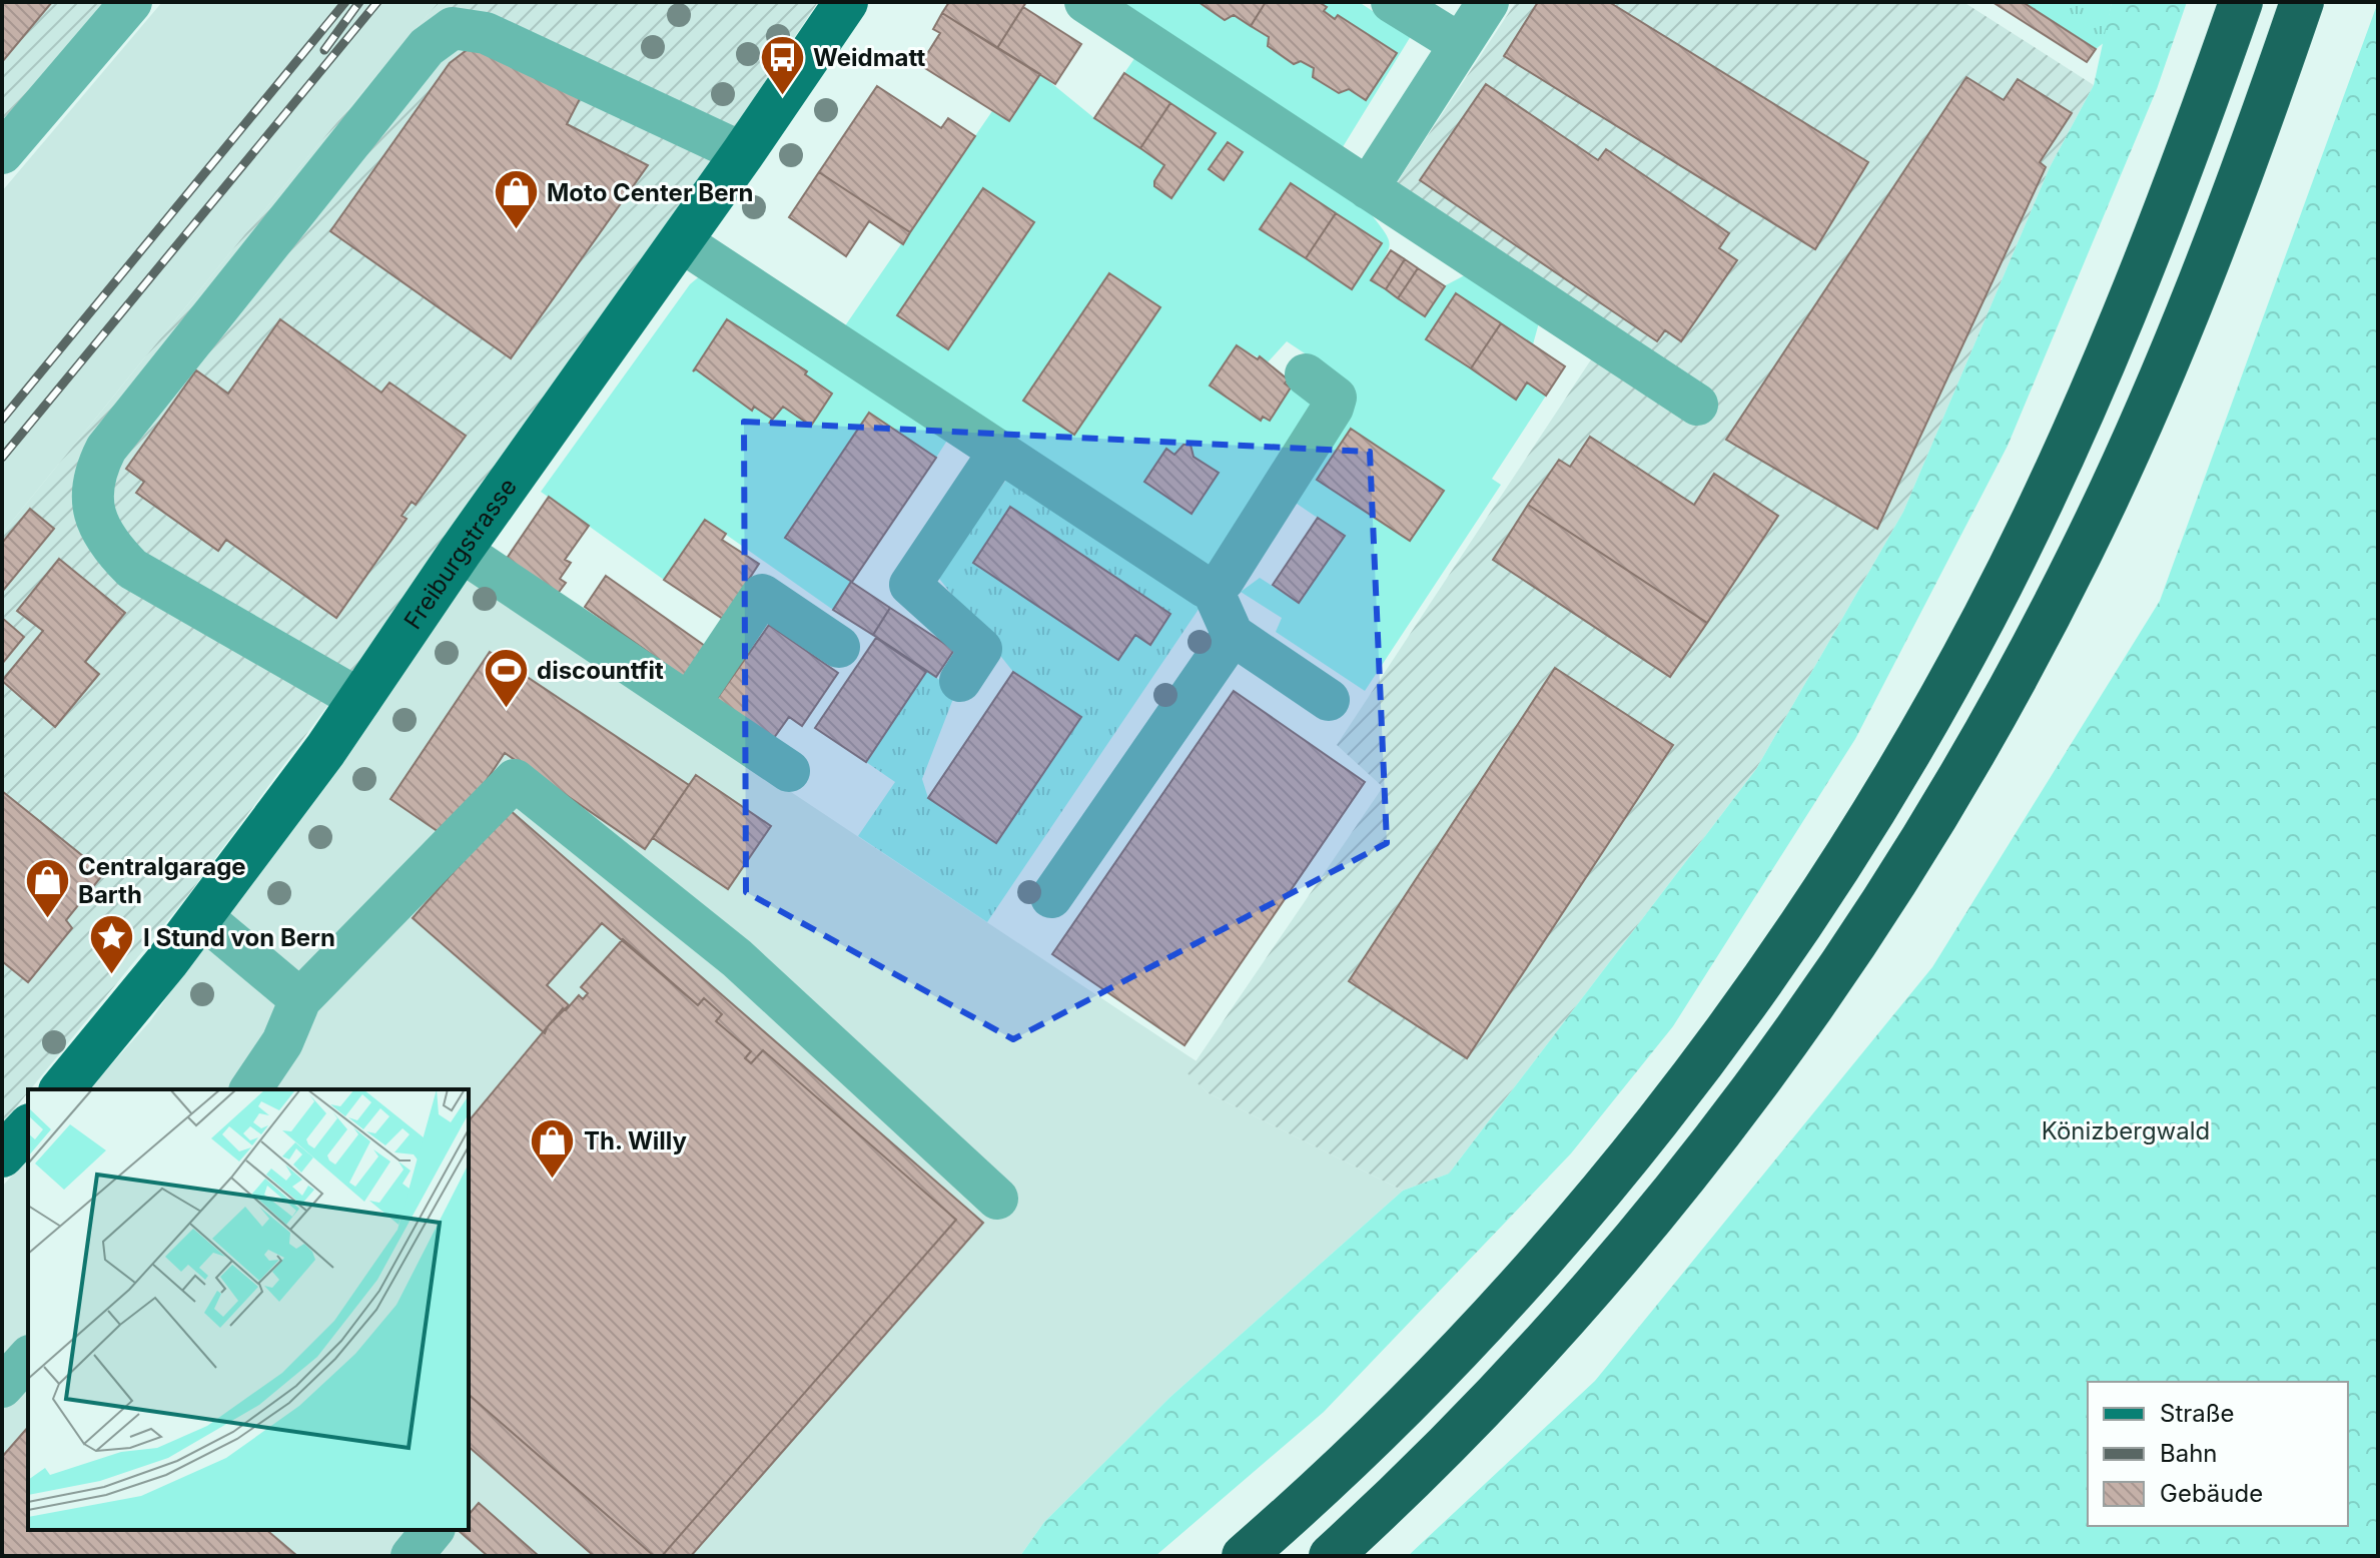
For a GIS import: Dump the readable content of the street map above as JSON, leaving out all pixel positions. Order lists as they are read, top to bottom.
{
  "streets": {
    "main road": ["Freiburgstrasse"]
  },
  "parks": ["Könizbergwald"],
  "places": {
    "bus stop": ["Weidmatt"],
    "shop": ["Moto Center Bern", "Centralgarage Barth", "Th. Willy"],
    "sports": ["discountfit"],
    "place": ["I Stund von Bern"]
  },
  "legend": ["Straße", "Bahn", "Gebäude"]
}
